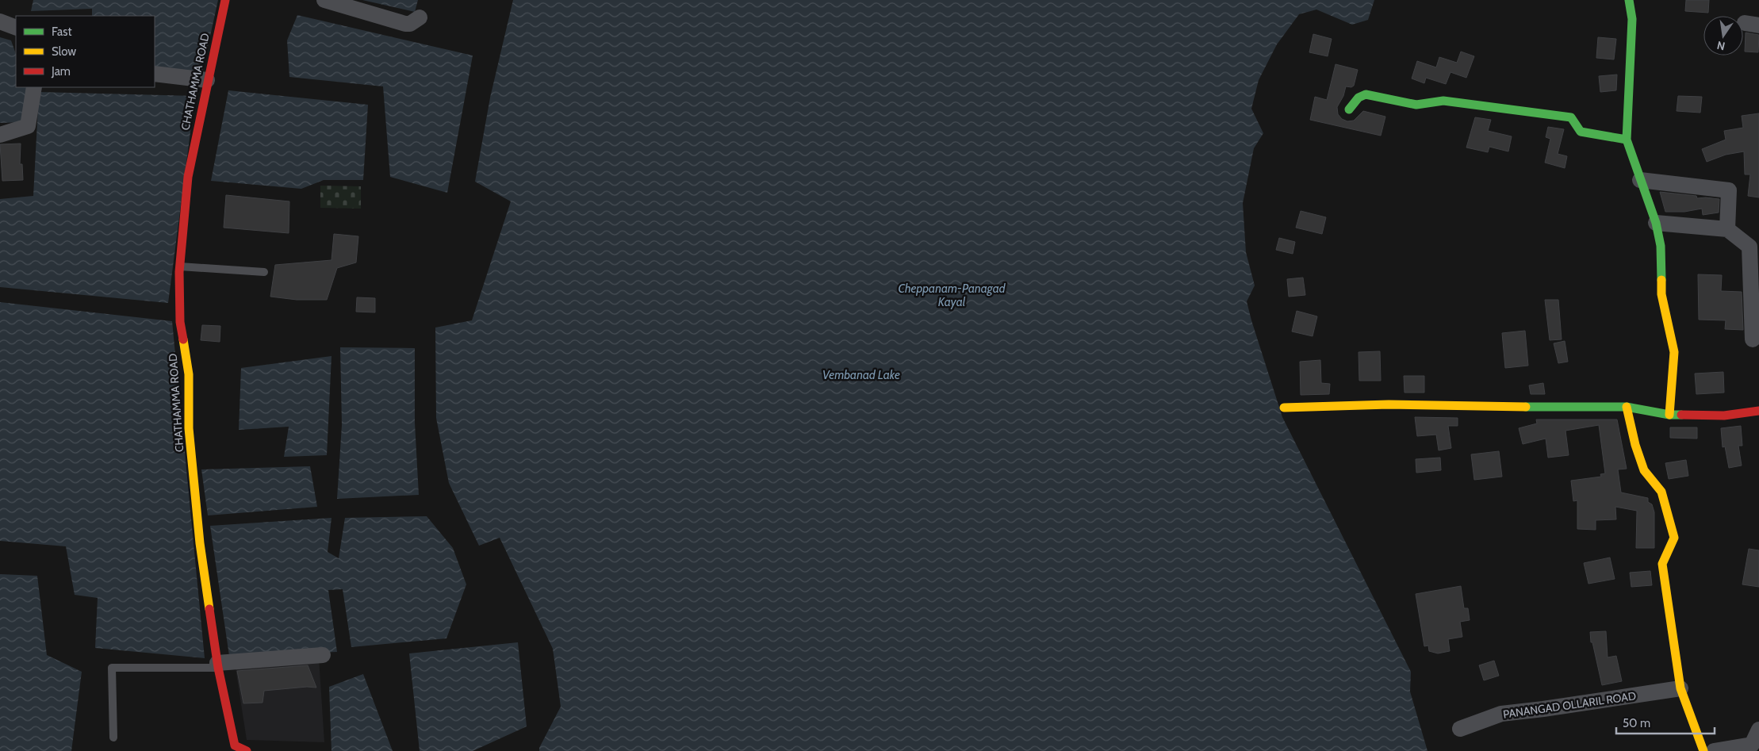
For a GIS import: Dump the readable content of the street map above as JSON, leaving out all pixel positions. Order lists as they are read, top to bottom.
{
  "streets": {
    "street": ["CHATHAMMA ROAD", "PANANGAD OLLARIL ROAD"]
  },
  "water": ["Cheppanam-Panagad Kayal", "Vembanad Lake"],
  "legend": ["Fast", "Slow", "Jam"],
  "scale_bar": "50 m",
  "north": "bottom"
}
